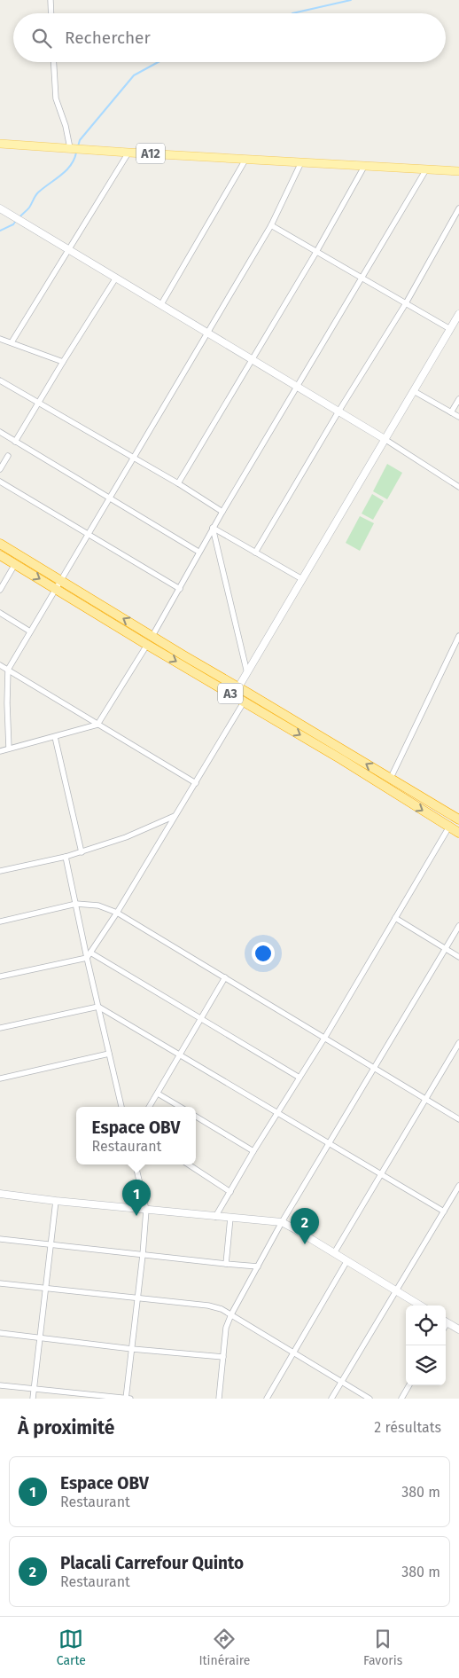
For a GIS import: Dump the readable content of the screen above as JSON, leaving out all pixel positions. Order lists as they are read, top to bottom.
{
  "streets": {
    "highway": ["A3"],
    "main road": ["A12"]
  },
  "page": {
    "search": "Rechercher",
    "popup": ["Espace OBV", "Restaurant"],
    "pins": ["1", "2"],
    "heading": ["À proximité", "2 résultats"],
    "list": [
      {
        "mark": "1",
        "name": "Espace OBV",
        "note": "Restaurant",
        "value": "380 m"
      },
      {
        "mark": "2",
        "name": "Placali Carrefour Quinto",
        "note": "Restaurant",
        "value": "380 m"
      }
    ],
    "nav": ["Carte", "Itinéraire", "Favoris"]
  }
}
